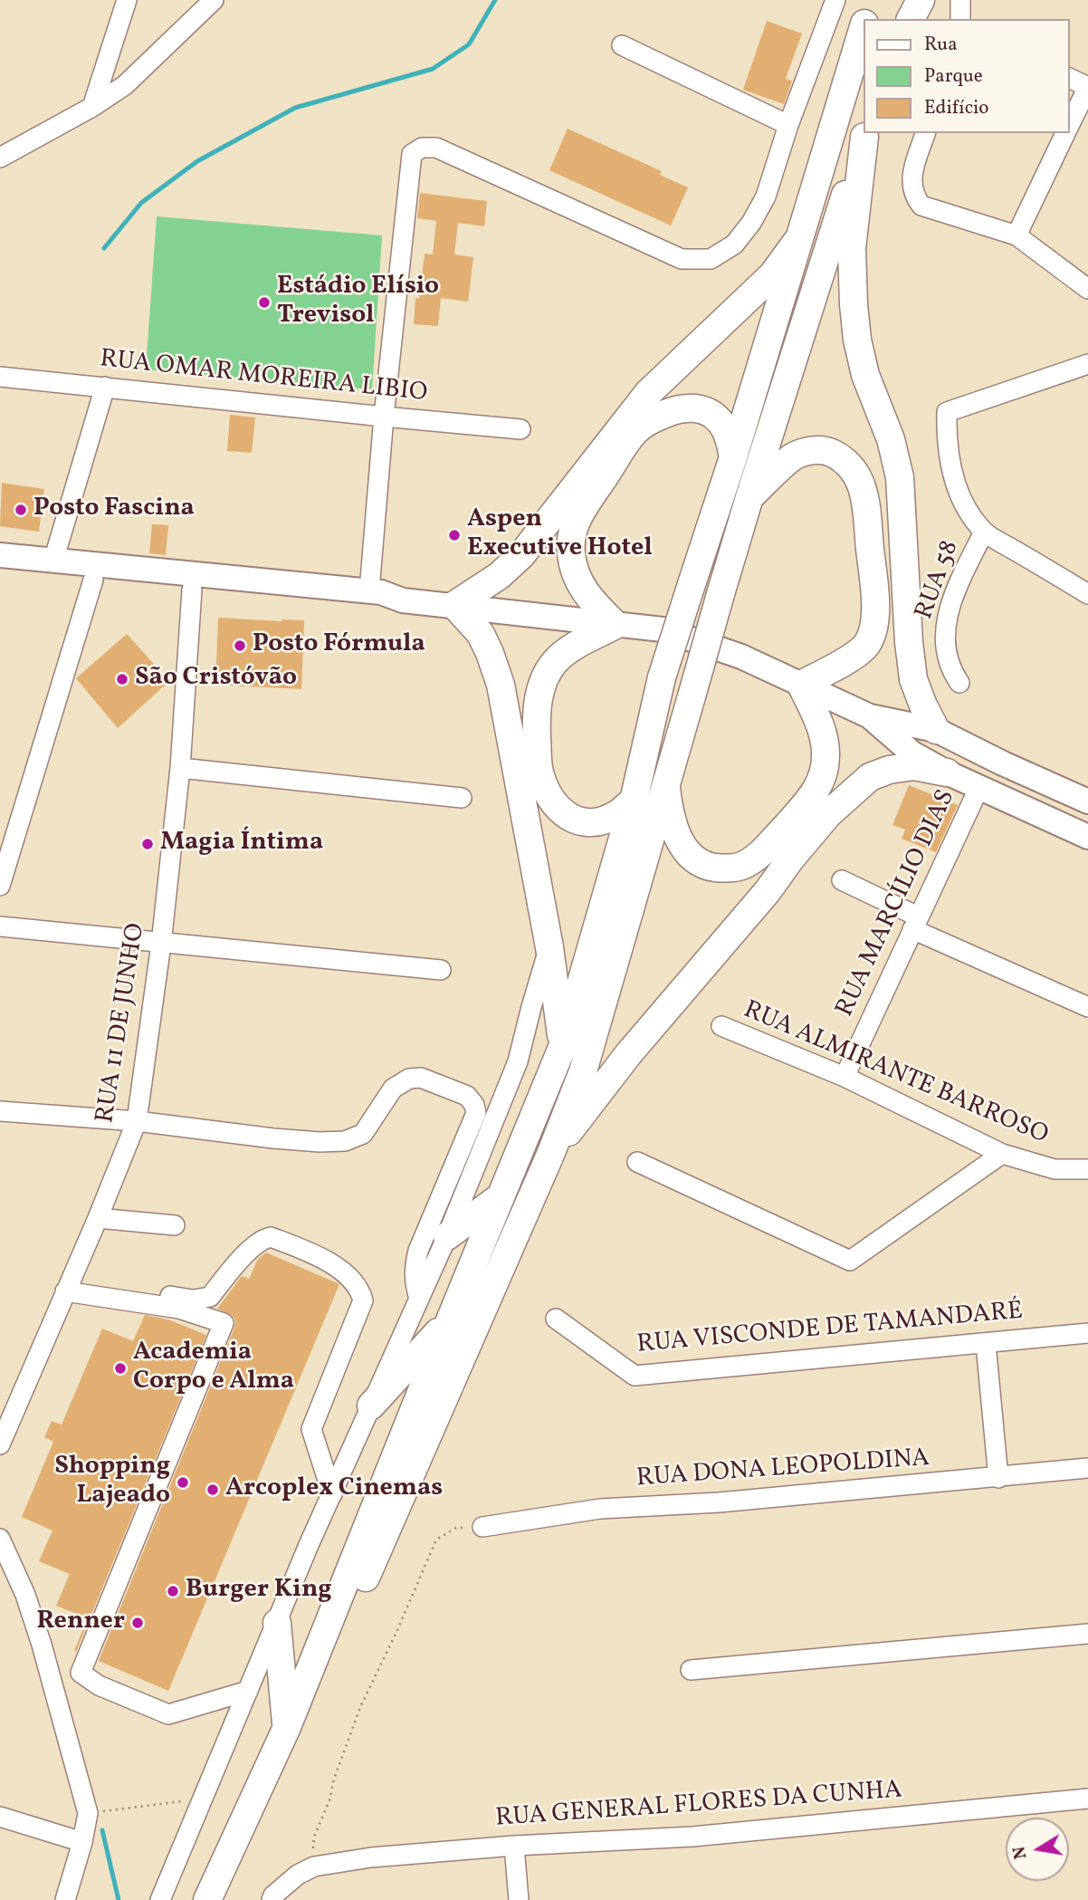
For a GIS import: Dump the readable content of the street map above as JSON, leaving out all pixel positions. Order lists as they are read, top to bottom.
{
  "streets": {
    "street": [
      "RUA OMAR MOREIRA LIBIO",
      "RUA 58",
      "RUA MARCÍLIO DIAS",
      "RUA 11 DE JUNHO",
      "RUA ALMIRANTE BARROSO",
      "RUA VISCONDE DE TAMANDARÉ",
      "RUA DONA LEOPOLDINA",
      "RUA GENERAL FLORES DA CUNHA"
    ]
  },
  "crossings": [
    ["RUA MARCÍLIO DIAS", "RUA ALMIRANTE BARROSO"]
  ],
  "places": [
    "Estádio Elísio Trevisol",
    "Posto Fascina",
    "Aspen Executive Hotel",
    "Posto Fórmula",
    "São Cristóvão",
    "Magia Íntima",
    "Academia Corpo e Alma",
    "Shopping Lajeado",
    "Arcoplex Cinemas",
    "Burger King",
    "Renner"
  ],
  "legend": ["Rua", "Parque", "Edifício"],
  "north": "left"
}
